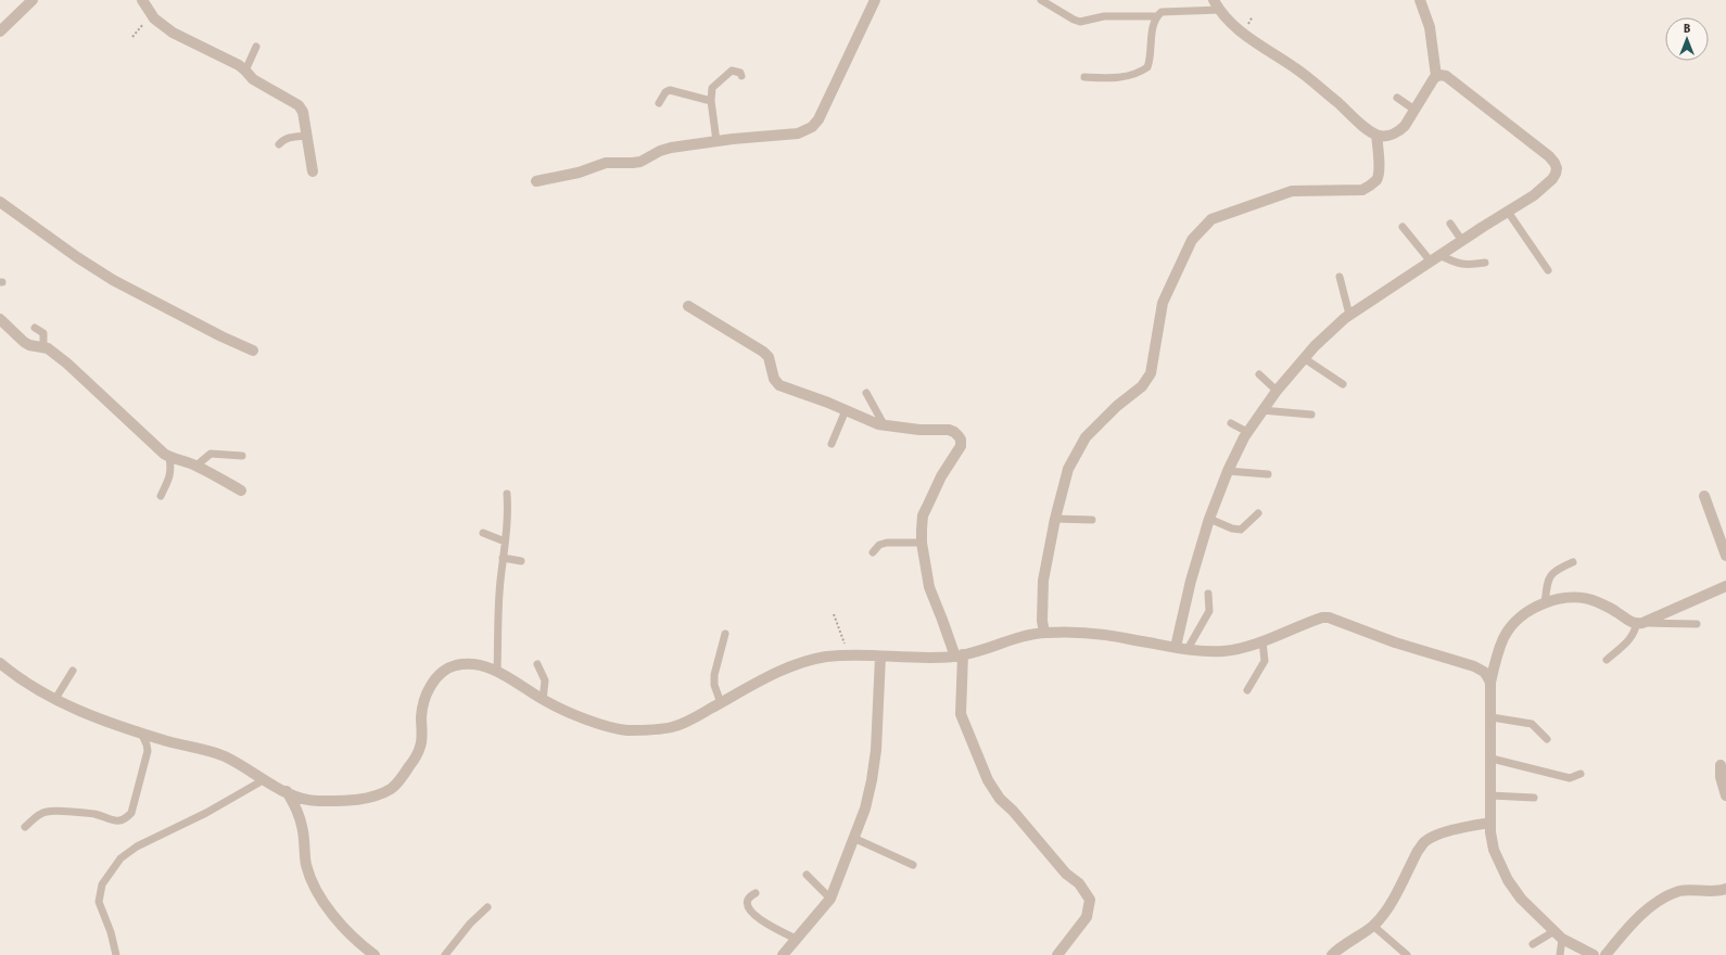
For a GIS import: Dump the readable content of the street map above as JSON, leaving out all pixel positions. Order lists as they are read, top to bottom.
{
  "north": "top"
}
